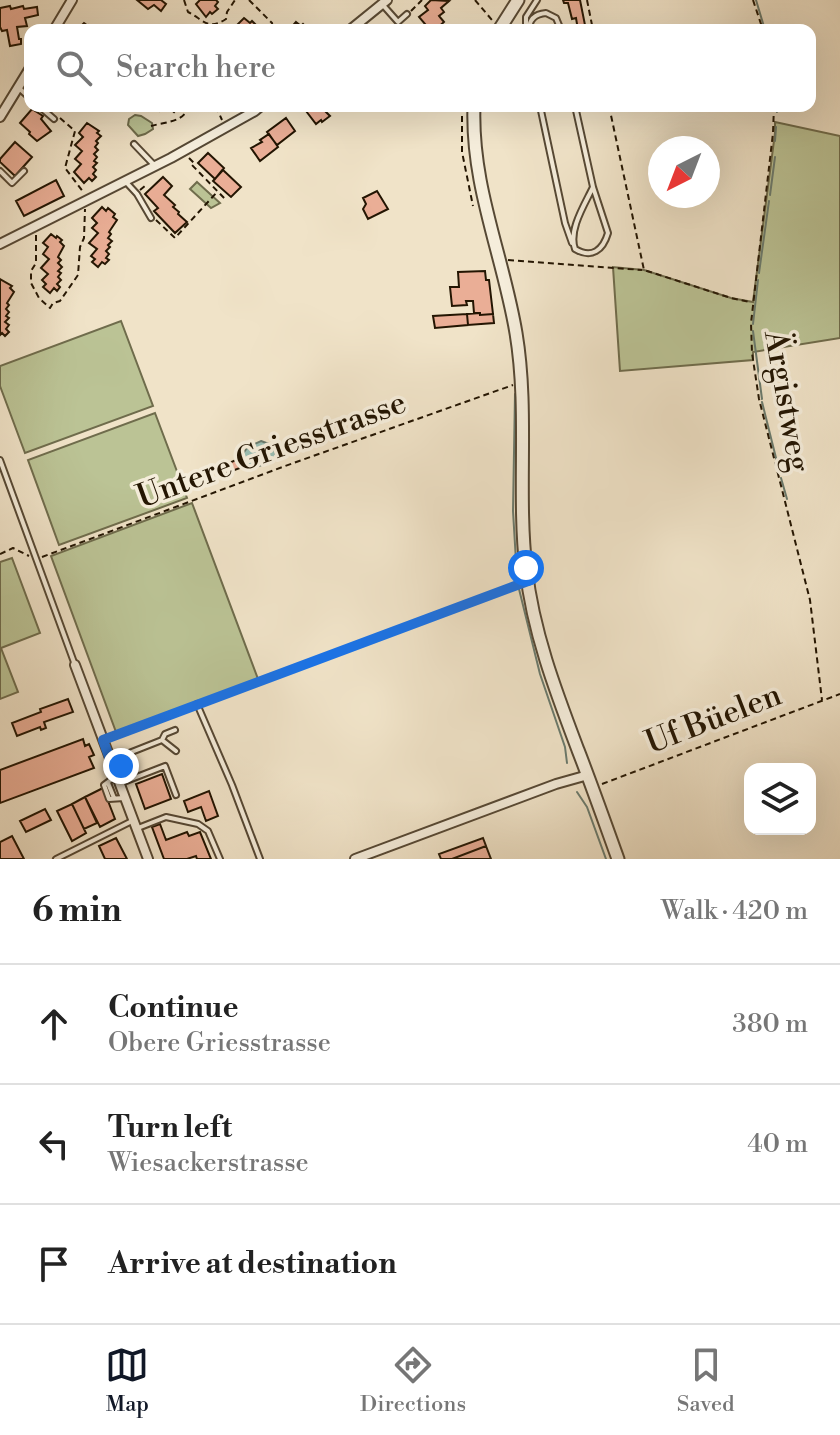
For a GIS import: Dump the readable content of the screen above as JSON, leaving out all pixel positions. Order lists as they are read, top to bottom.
{
  "streets": {
    "path": ["Ärgistweg", "Untere Griesstrasse", "Uf Büelen"]
  },
  "crossings": [
    ["Ärgistweg", "Uf Büelen"]
  ],
  "north": "bottom left",
  "page": {
    "search": "Search here",
    "heading": ["6 min", "Walk · 420 m"],
    "list": [
      ["Continue", "Obere Griesstrasse", "380 m"],
      ["Turn left", "Wiesackerstrasse", "40 m"],
      "Arrive at destination"
    ],
    "nav": ["Map", "Directions", "Saved"]
  }
}
